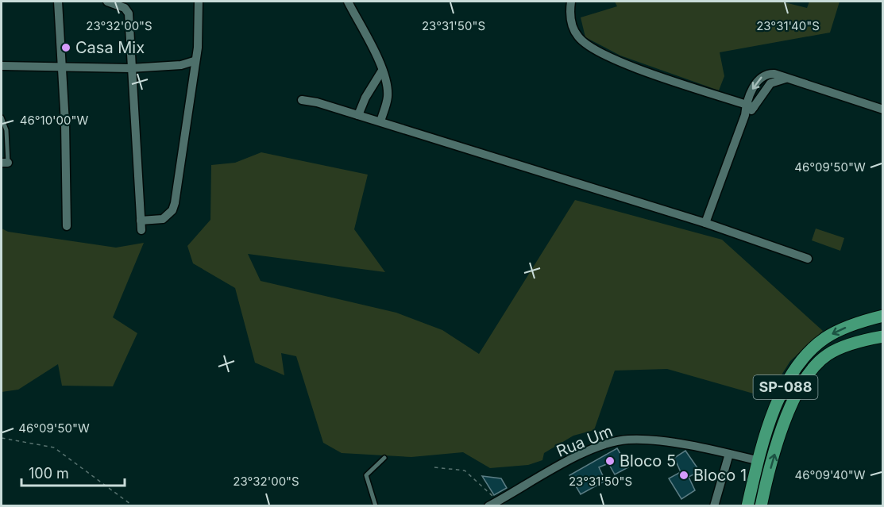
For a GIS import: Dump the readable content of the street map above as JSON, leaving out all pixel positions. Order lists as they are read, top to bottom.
{
  "streets": {
    "main road": ["SP-088"],
    "street": ["Rua Um"]
  },
  "crossings": [
    ["SP-088", "Rua Um"]
  ],
  "places": ["Casa Mix", "Bloco 5", "Bloco 1"],
  "scale_bar": "100 m",
  "coordinates": [
    "23°32'00\"S",
    "23°31'50\"S",
    "23°31'40\"S",
    "46°10'00\"W",
    "46°09'50\"W",
    "46°09'40\"W"
  ]
}
